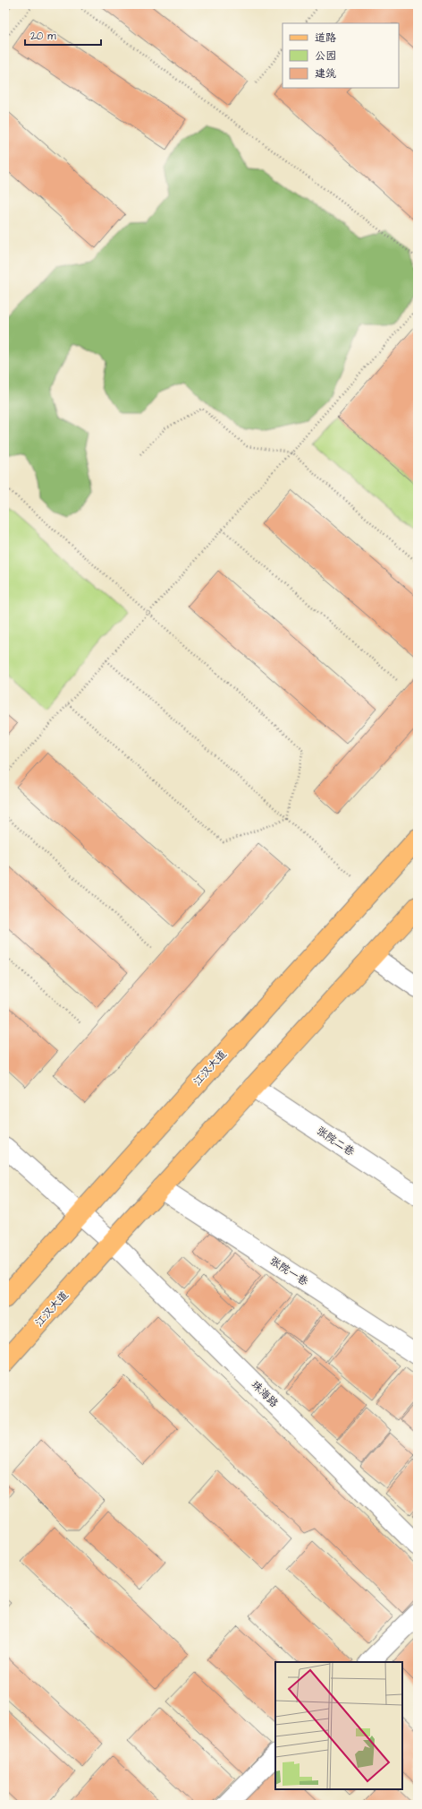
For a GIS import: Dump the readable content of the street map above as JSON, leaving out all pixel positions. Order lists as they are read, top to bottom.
{
  "streets": {
    "main road": ["江汉大道"],
    "street": ["张院二巷", "张院一巷", "珠海路"]
  },
  "crossings": [
    ["江汉大道", "张院二巷"],
    ["江汉大道", "张院一巷"],
    ["江汉大道", "珠海路"]
  ],
  "legend": ["道路", "公园", "建筑"],
  "scale_bar": "20 m"
}
